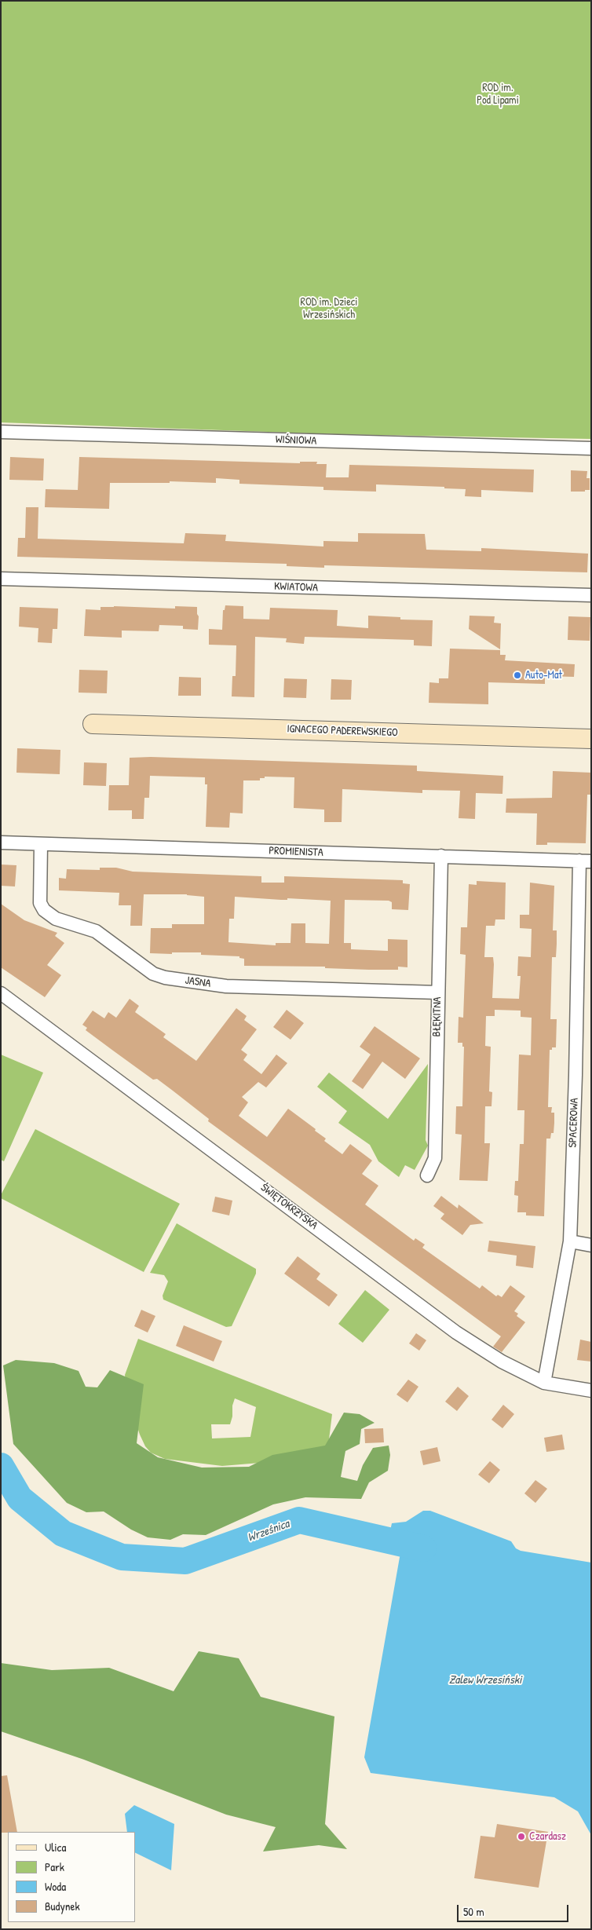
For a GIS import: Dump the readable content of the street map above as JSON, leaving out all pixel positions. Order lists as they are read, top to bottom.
{
  "streets": {
    "street": [
      "WIŚNIOWA",
      "KWIATOWA",
      "IGNACEGO PADEREWSKIEGO",
      "PROMIENISTA",
      "JASNA",
      "BŁĘKITNA",
      "SPACEROWA",
      "ŚWIĘTOKRZYSKA"
    ]
  },
  "crossings": [
    ["PROMIENISTA", "JASNA"],
    ["PROMIENISTA", "BŁĘKITNA"],
    ["PROMIENISTA", "SPACEROWA"],
    ["JASNA", "BŁĘKITNA"],
    ["SPACEROWA", "ŚWIĘTOKRZYSKA"]
  ],
  "water": ["Wrześnica", "Zalew Wrzesiński"],
  "parks": ["ROD im. Pod Lipami", "ROD im. Dzieci Wrzesińskich"],
  "places": ["Auto-Mat", "Czardasz"],
  "legend": [
    "Ulica",
    "Park",
    "Woda",
    "Budynek"
  ],
  "scale_bar": "50 m"
}
